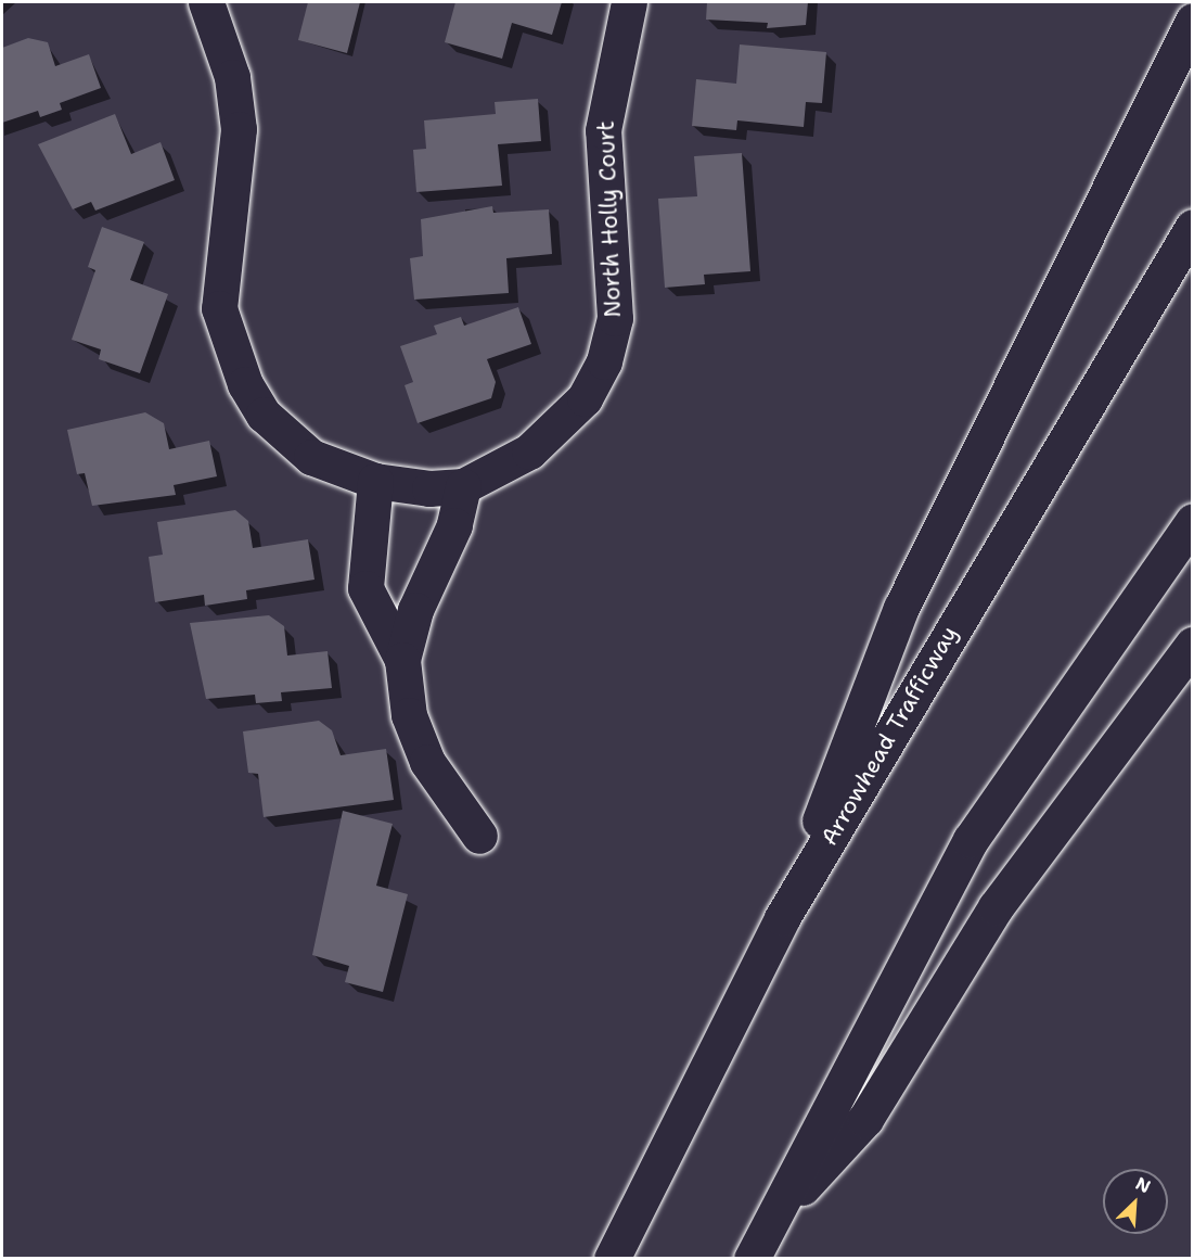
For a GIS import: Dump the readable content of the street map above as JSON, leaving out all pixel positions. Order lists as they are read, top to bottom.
{
  "streets": {
    "main road": ["North Holly Court", "Arrowhead Trafficway"]
  },
  "north": "top right"
}
